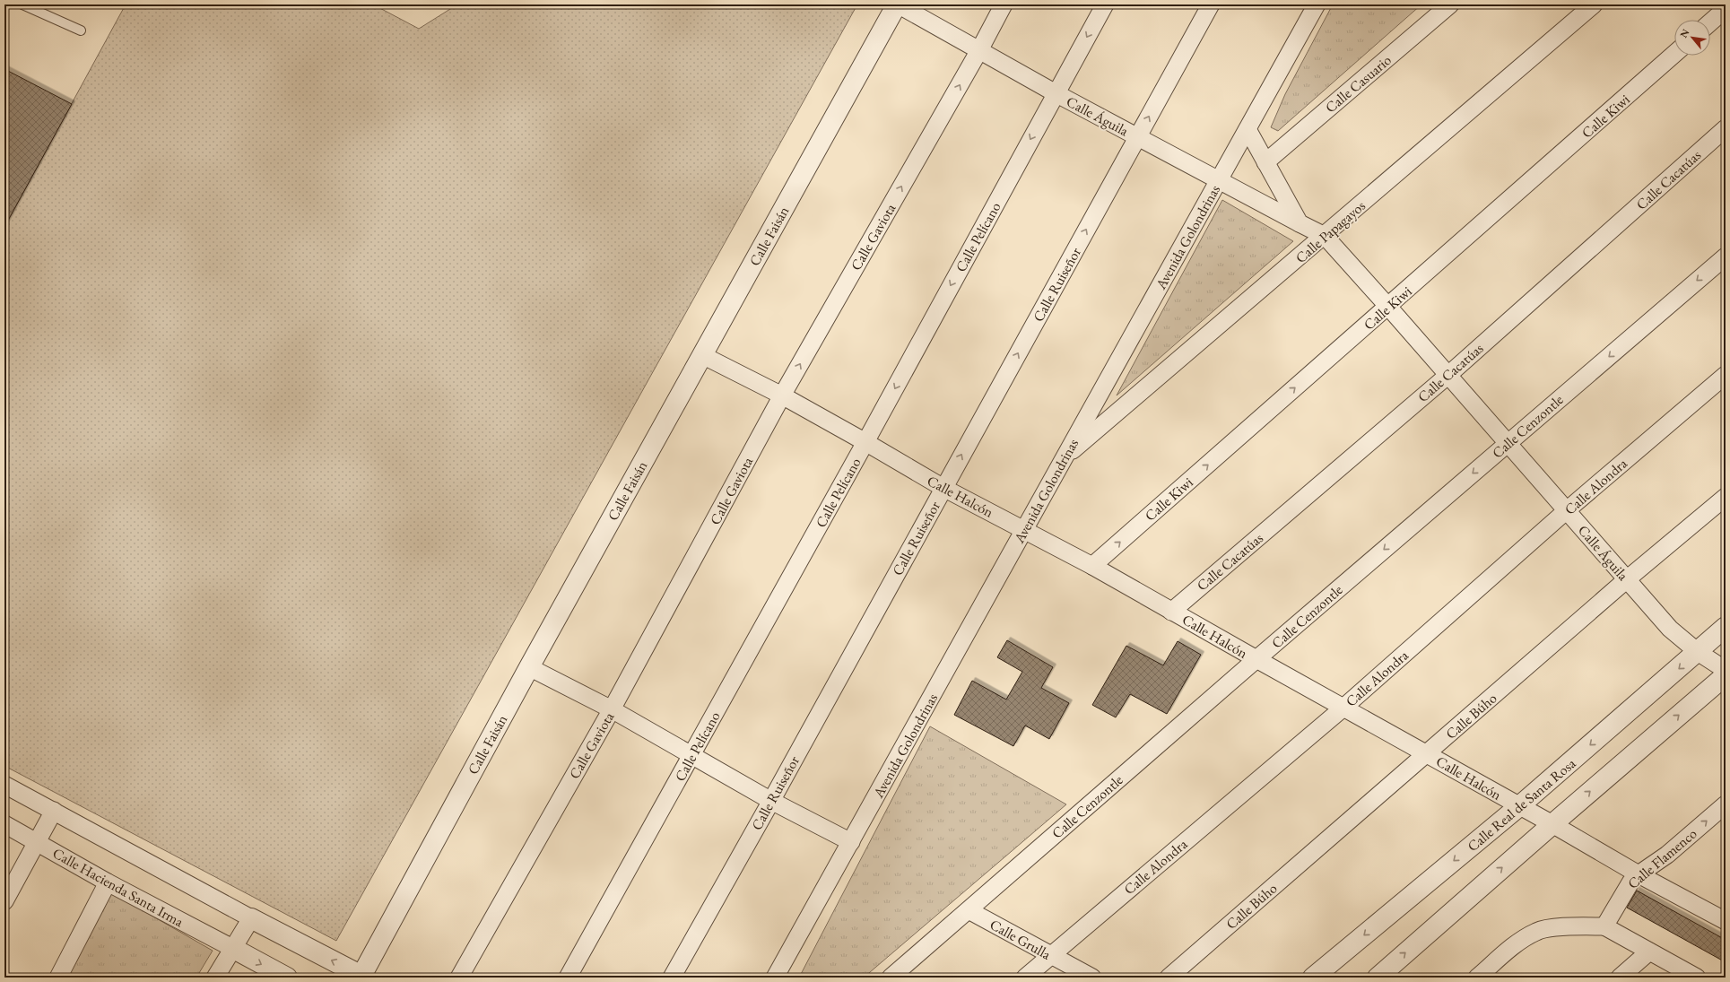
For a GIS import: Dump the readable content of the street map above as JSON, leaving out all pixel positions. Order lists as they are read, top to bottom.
{
  "streets": {
    "street": [
      "Calle Casuario",
      "Calle Águila",
      "Calle Kiwi",
      "Calle Cacatúas",
      "Calle Papagayos",
      "Calle Faisán",
      "Calle Gaviota",
      "Calle Pelícano",
      "Avenida Golondrinas",
      "Calle Ruiseñor",
      "Calle Cenzontle",
      "Calle Alondra",
      "Calle Halcón",
      "Calle Búho",
      "Calle Real de Santa Rosa",
      "Calle Flamenco",
      "Calle Hacienda Santa Irma",
      "Calle Grulla"
    ]
  },
  "crossings": [
    ["Calle Águila", "Calle Kiwi"],
    ["Calle Águila", "Calle Cacatúas"],
    ["Calle Águila", "Calle Papagayos"],
    ["Calle Águila", "Calle Faisán"],
    ["Calle Águila", "Calle Gaviota"],
    ["Calle Águila", "Calle Pelícano"],
    ["Calle Águila", "Avenida Golondrinas"],
    ["Calle Águila", "Calle Ruiseñor"],
    ["Calle Águila", "Calle Cenzontle"],
    ["Calle Águila", "Calle Alondra"],
    ["Calle Águila", "Calle Búho"],
    ["Calle Águila", "Calle Real de Santa Rosa"],
    ["Calle Kiwi", "Calle Halcón"],
    ["Calle Cacatúas", "Calle Halcón"],
    ["Calle Papagayos", "Avenida Golondrinas"],
    ["Calle Faisán", "Calle Halcón"],
    ["Calle Gaviota", "Calle Halcón"],
    ["Calle Pelícano", "Calle Halcón"],
    ["Avenida Golondrinas", "Calle Halcón"],
    ["Calle Ruiseñor", "Calle Halcón"],
    ["Calle Cenzontle", "Calle Halcón"],
    ["Calle Cenzontle", "Calle Grulla"],
    ["Calle Alondra", "Calle Halcón"],
    ["Calle Alondra", "Calle Grulla"],
    ["Calle Halcón", "Calle Búho"],
    ["Calle Halcón", "Calle Real de Santa Rosa"],
    ["Calle Halcón", "Calle Flamenco"]
  ],
  "one_way": [
    "Calle Kiwi",
    "Calle Gaviota",
    "Calle Pelícano",
    "Calle Ruiseñor",
    "Calle Cenzontle"
  ],
  "north": "top left"
}
